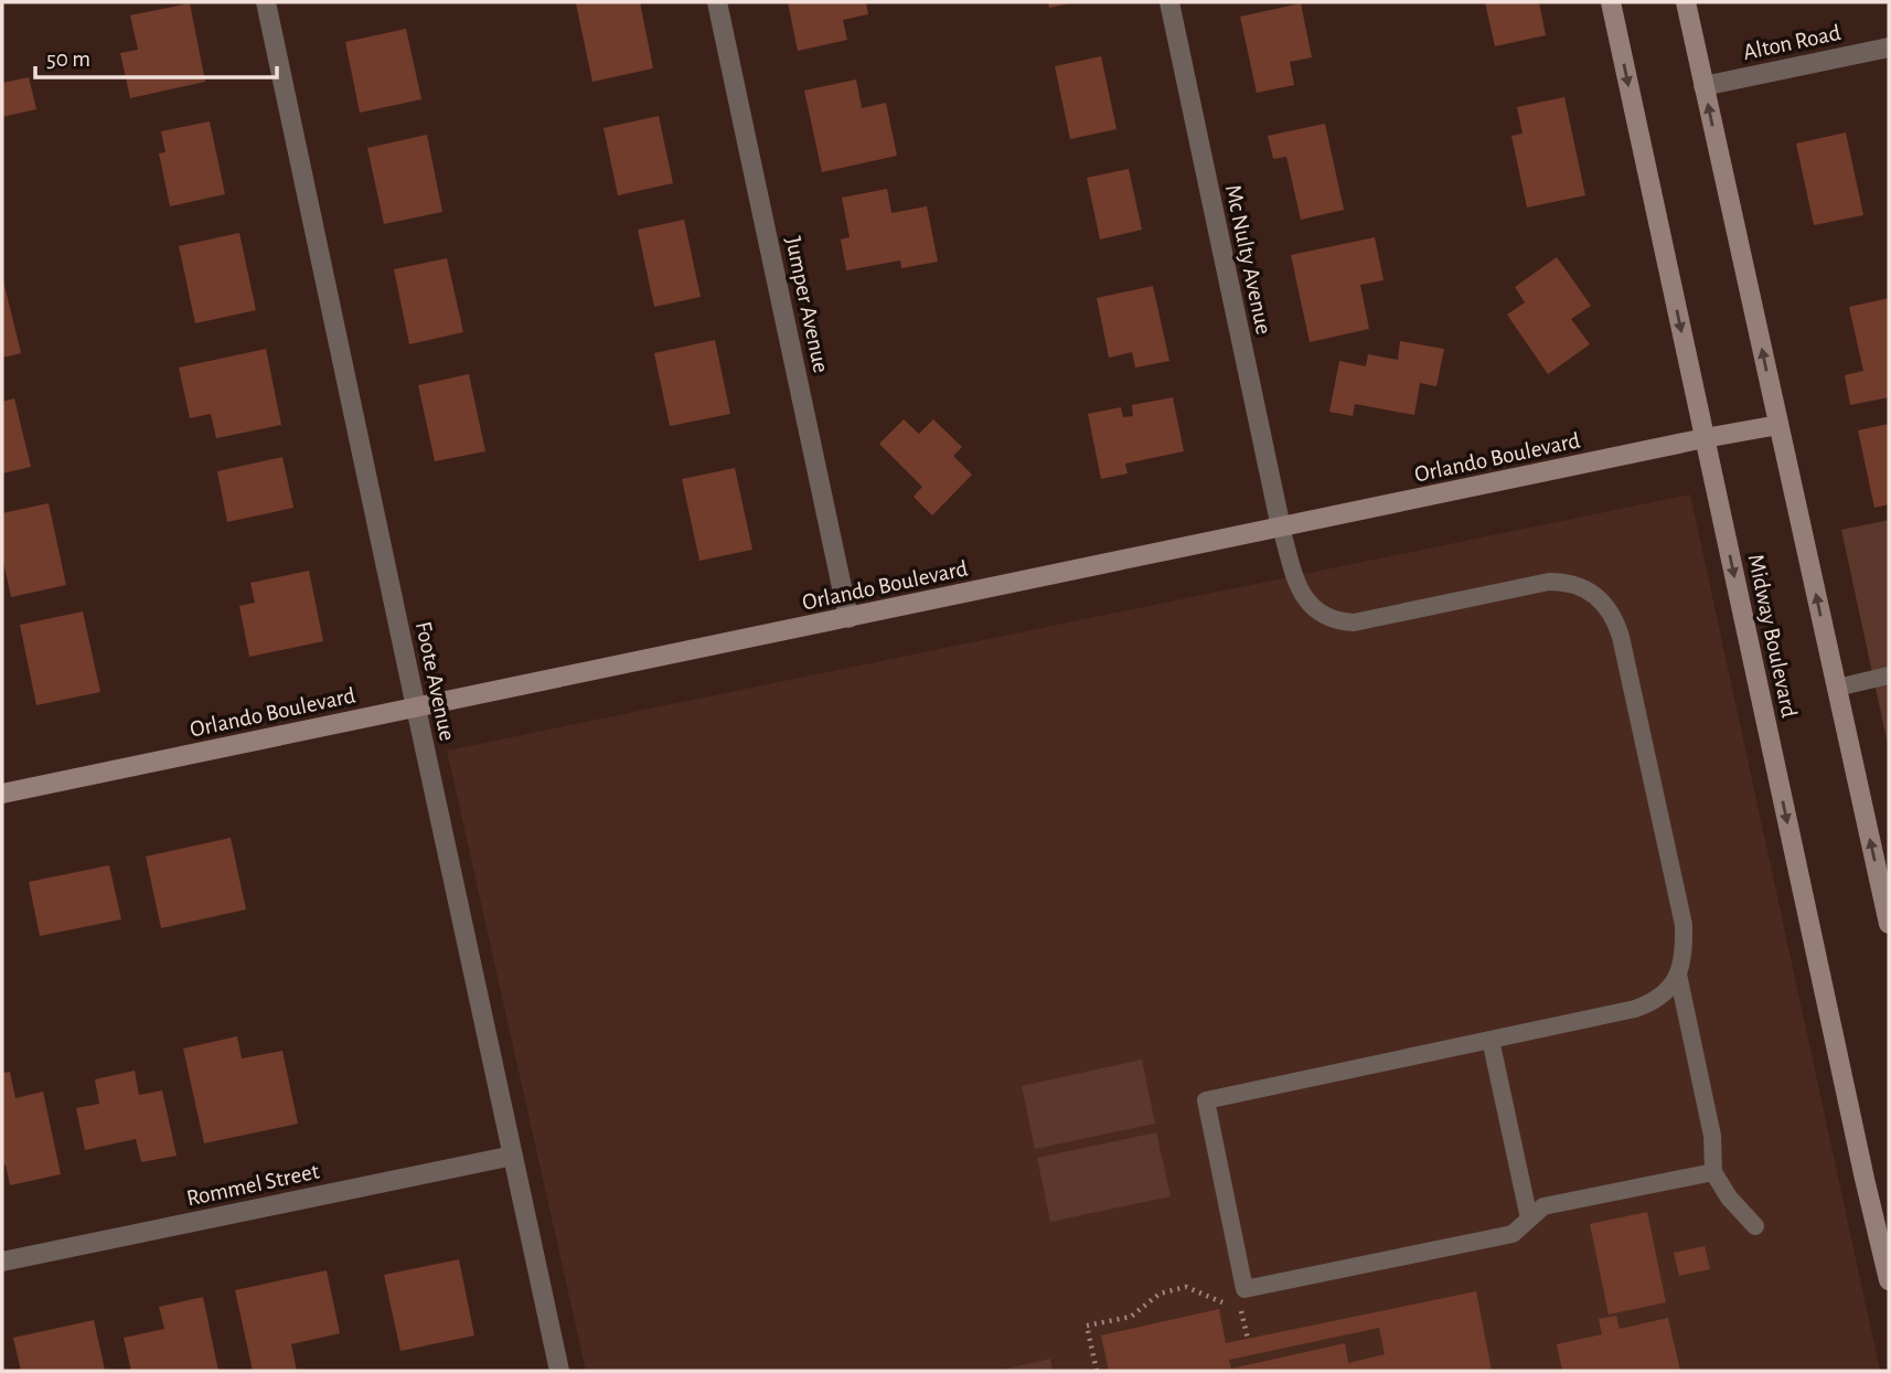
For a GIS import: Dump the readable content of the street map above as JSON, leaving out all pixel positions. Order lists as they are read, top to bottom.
{
  "streets": {
    "street": [
      "Alton Road",
      "Mc Nulty Avenue",
      "Jumper Avenue",
      "Orlando Boulevard",
      "Midway Boulevard",
      "Foote Avenue",
      "Rommel Street"
    ]
  },
  "crossings": [
    ["Mc Nulty Avenue", "Orlando Boulevard"],
    ["Jumper Avenue", "Orlando Boulevard"],
    ["Orlando Boulevard", "Midway Boulevard"],
    ["Orlando Boulevard", "Foote Avenue"],
    ["Foote Avenue", "Rommel Street"]
  ],
  "scale_bar": "50 m"
}
